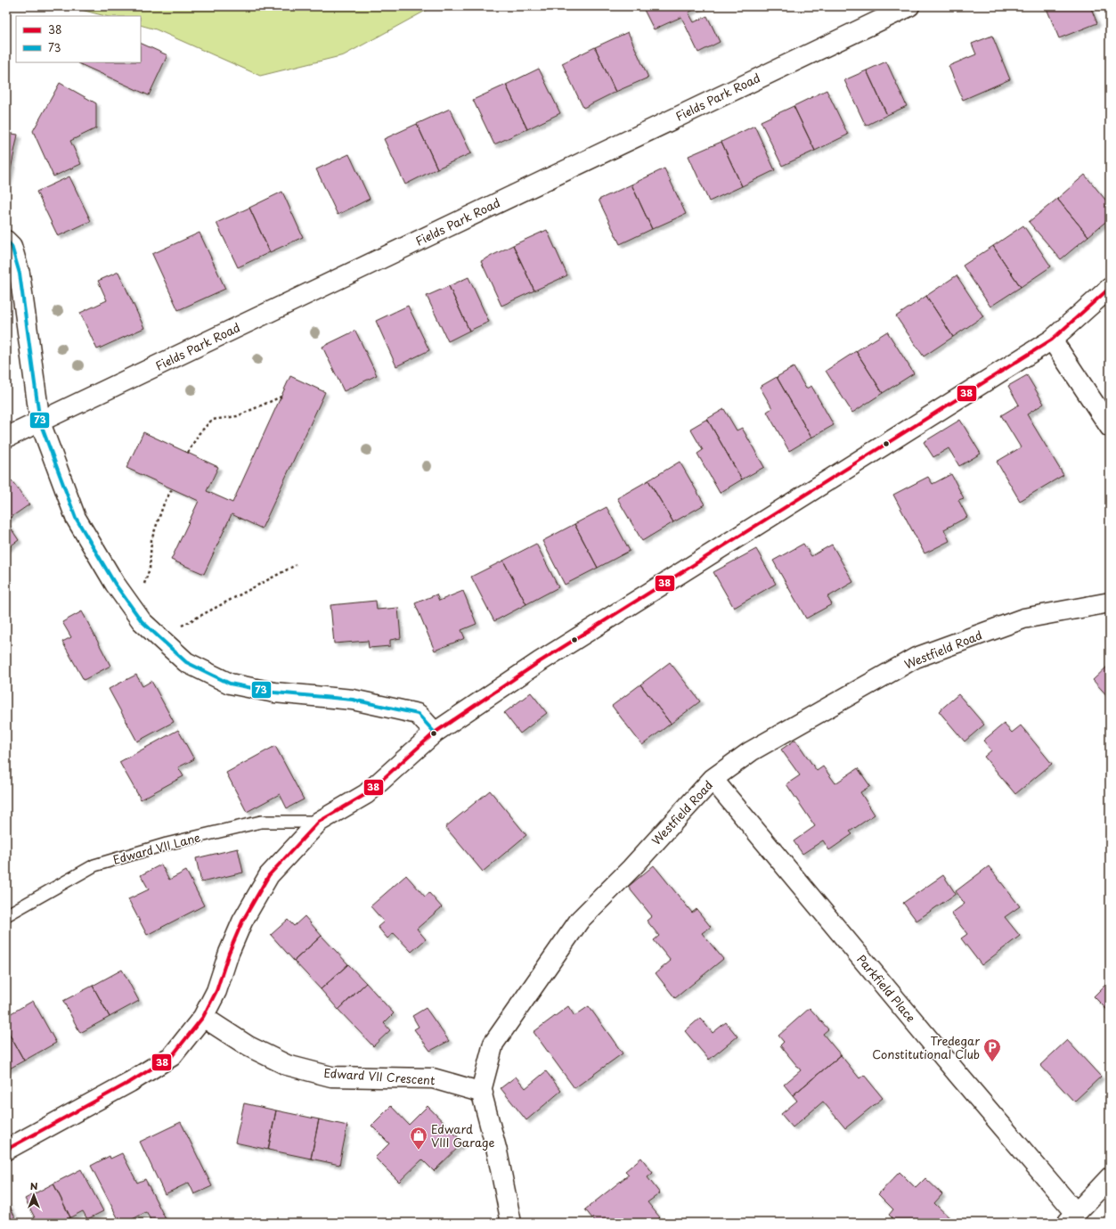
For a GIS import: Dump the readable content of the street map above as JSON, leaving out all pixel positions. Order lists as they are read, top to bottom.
{
  "streets": {
    "street": [
      "Fields Park Road",
      "Westfield Road",
      "Parkfield Place",
      "Edward VII Crescent"
    ],
    "lane": ["Edward VII Lane"]
  },
  "crossings": [
    ["Westfield Road", "Parkfield Place"],
    ["Westfield Road", "Edward VII Crescent"]
  ],
  "places": {
    "parking": ["Tredegar Constitutional Club"],
    "shop": ["Edward VIII Garage"]
  },
  "lines": ["transit line 73", "transit line 38"],
  "legend": ["38", "73"],
  "north": "top"
}
